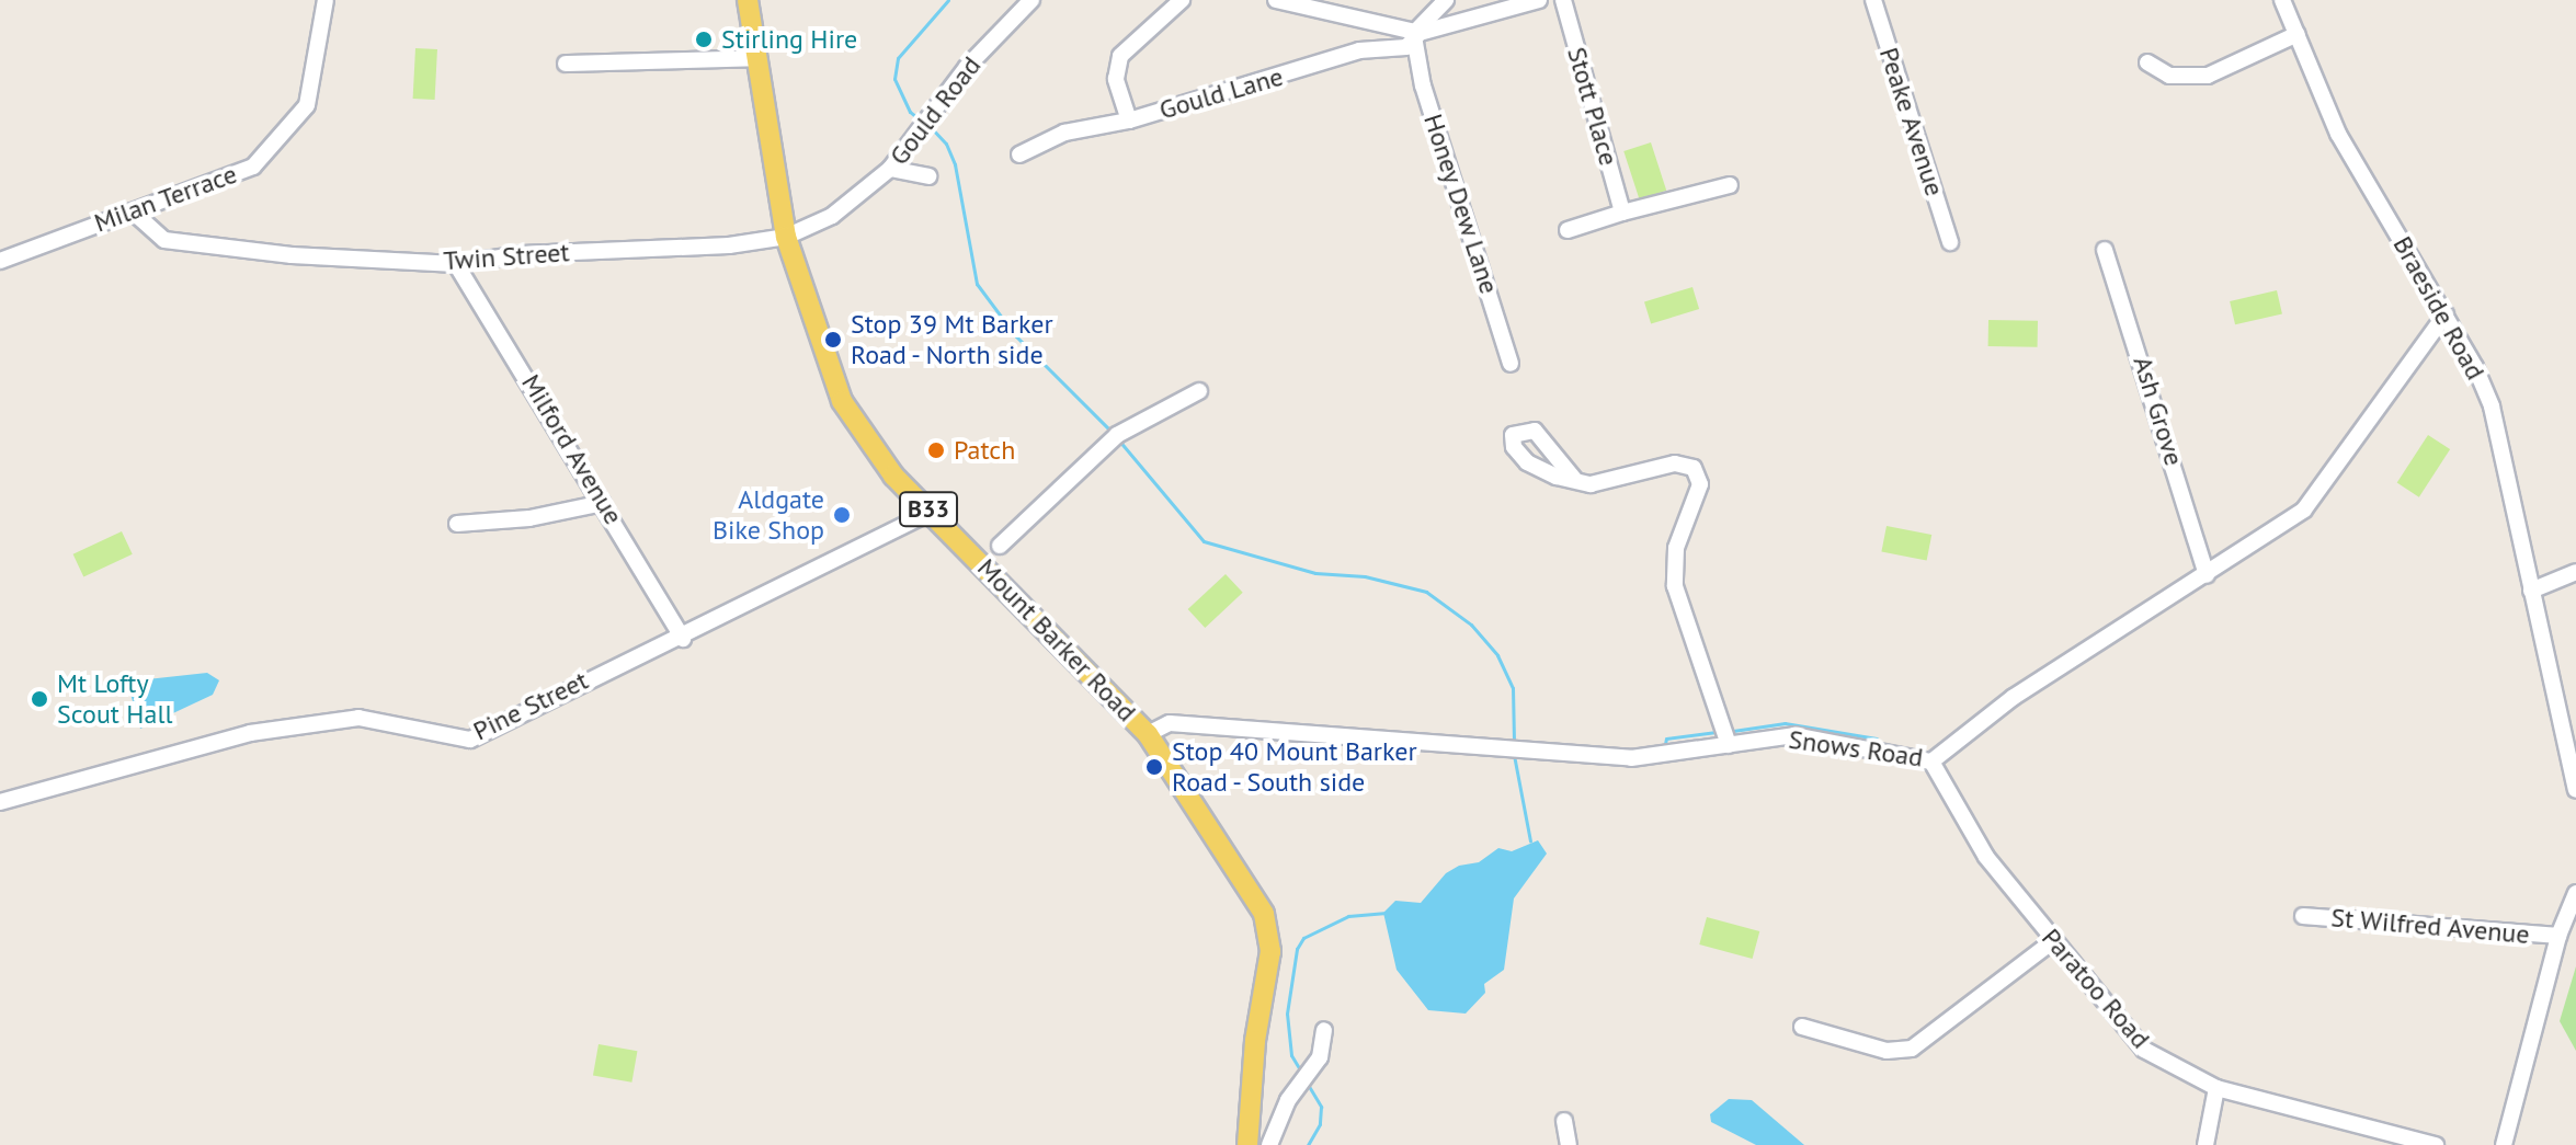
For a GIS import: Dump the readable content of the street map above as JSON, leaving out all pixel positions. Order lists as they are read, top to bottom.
{
  "streets": {
    "main road": ["B33", "Mount Barker Road"],
    "street": [
      "Gould Lane",
      "Stott Place",
      "Gould Road",
      "Peake Avenue",
      "Milan Terrace",
      "Honey Dew Lane",
      "Twin Street",
      "Braeside Road",
      "Ash Grove",
      "Milford Avenue",
      "Pine Street",
      "Snows Road",
      "St Wilfred Avenue",
      "Paratoo Road"
    ]
  },
  "crossings": [
    ["Gould Lane", "Honey Dew Lane"],
    ["Gould Road", "Twin Street"],
    ["Gould Road", "Mount Barker Road"],
    ["Milan Terrace", "Twin Street"],
    ["Twin Street", "Milford Avenue"],
    ["Twin Street", "Mount Barker Road"],
    ["Braeside Road", "Snows Road"],
    ["Ash Grove", "Snows Road"],
    ["Milford Avenue", "Pine Street"],
    ["Mount Barker Road", "Pine Street"],
    ["Mount Barker Road", "Snows Road"],
    ["Snows Road", "Paratoo Road"]
  ],
  "places": [
    "Stirling Hire",
    "Stop 39 Mt Barker Road - North side",
    "Patch",
    "Aldgate Bike Shop",
    "Mt Lofty Scout Hall",
    "Stop 40 Mount Barker Road - South side"
  ]
}
